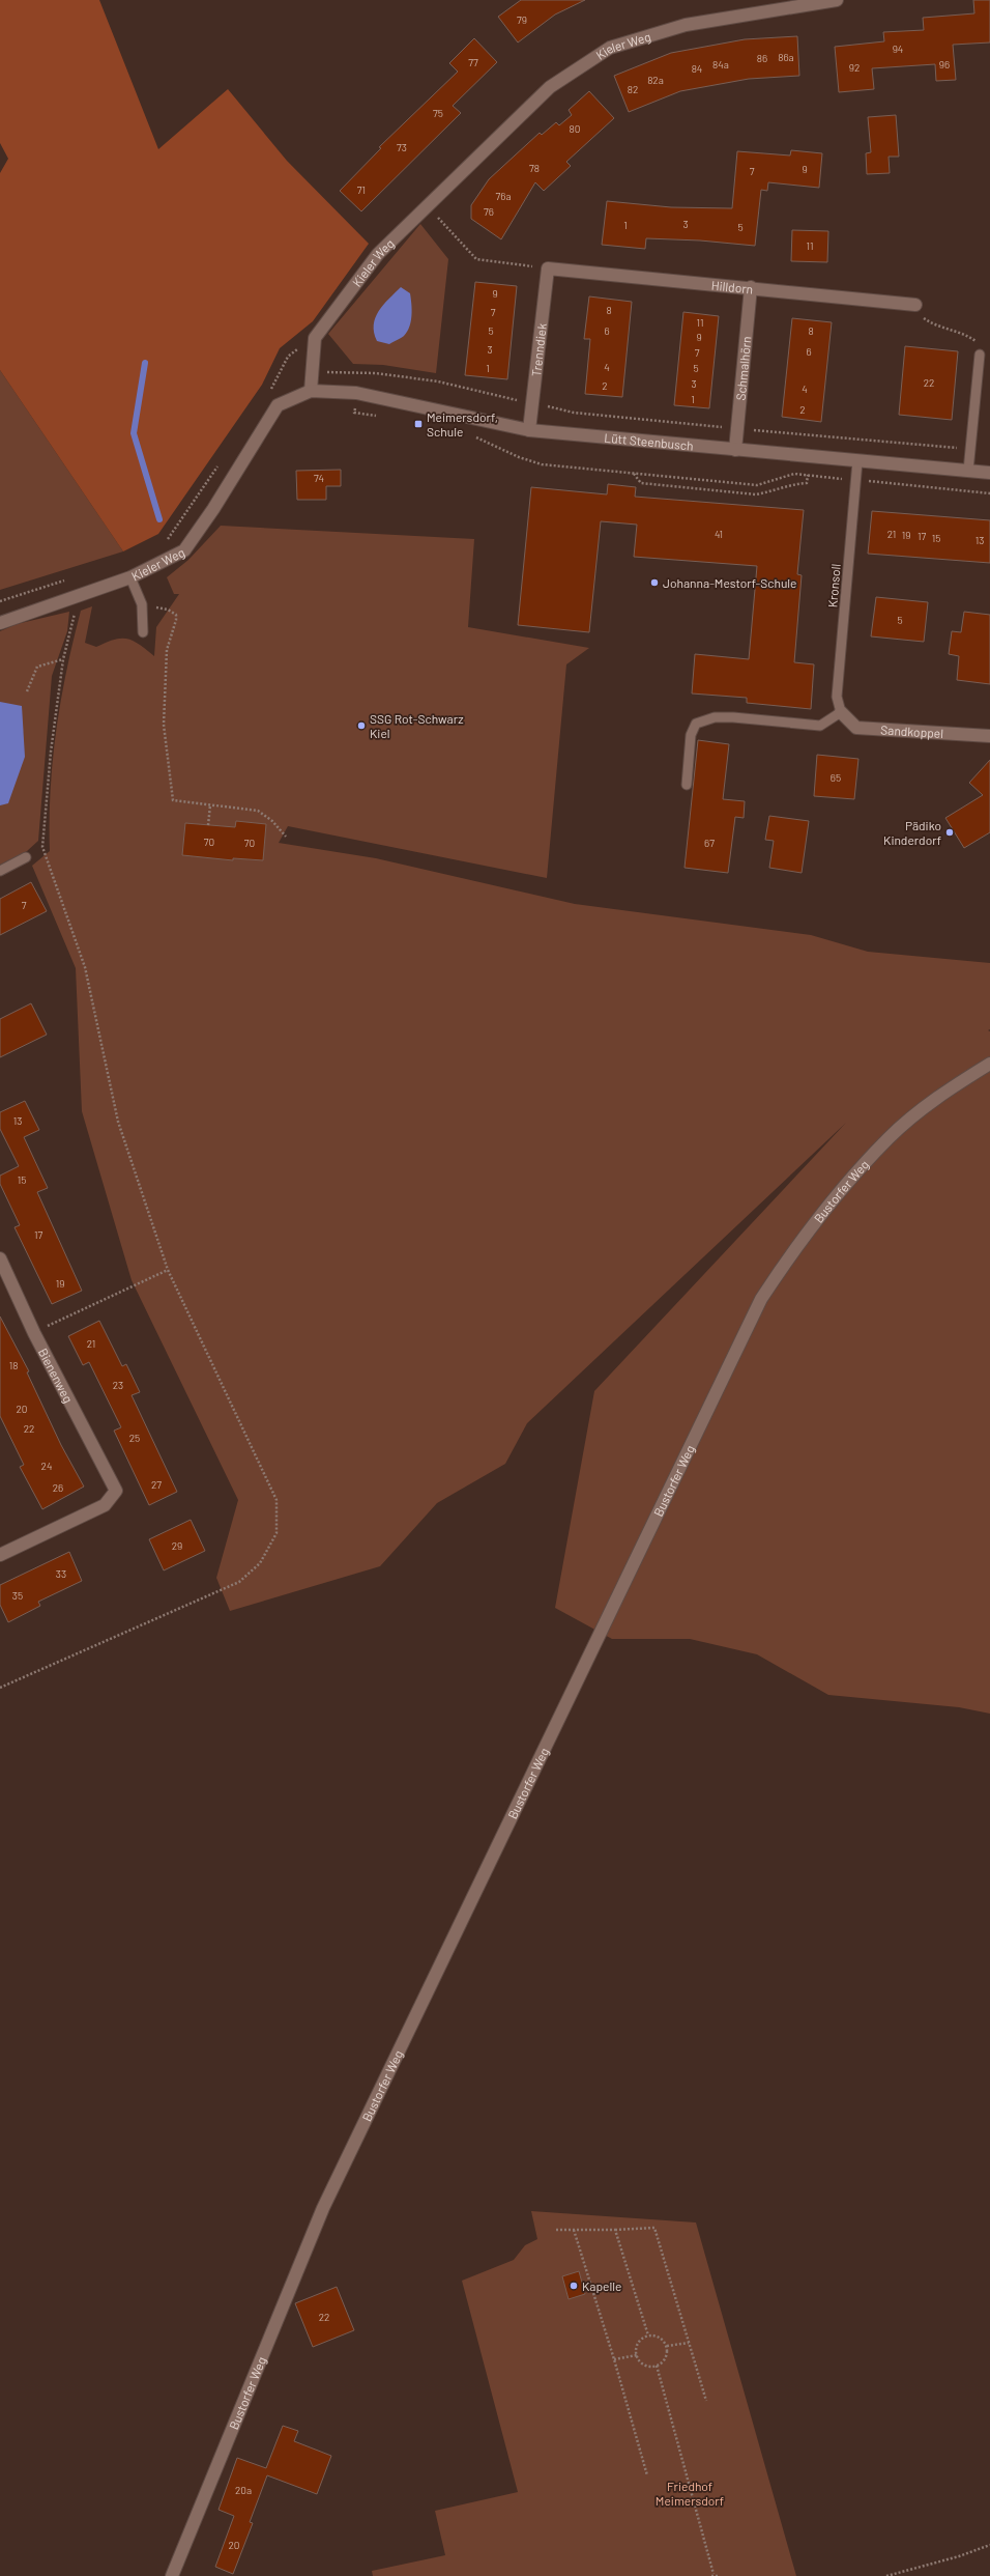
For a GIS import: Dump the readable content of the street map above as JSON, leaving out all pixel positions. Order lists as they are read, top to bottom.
{
  "streets": {
    "street": [
      "Kieler Weg",
      "Hilldorn",
      "Trenndiek",
      "Schmalhörn",
      "Lütt Steenbusch",
      "Sandkoppel",
      "Bustorfer Weg",
      "Bienenweg"
    ],
    "lane": ["Kronsoll"]
  },
  "crossings": [
    ["Kieler Weg", "Lütt Steenbusch"],
    ["Hilldorn", "Trenndiek"],
    ["Hilldorn", "Schmalhörn"],
    ["Trenndiek", "Lütt Steenbusch"],
    ["Schmalhörn", "Lütt Steenbusch"],
    ["Lütt Steenbusch", "Kronsoll"],
    ["Kronsoll", "Sandkoppel"]
  ],
  "parks": ["Friedhof Meimersdorf"],
  "places": {
    "transit": ["Meimersdorf, Schule"],
    "other": [
      "Johanna-Mestorf-Schule",
      "SSG Rot-Schwarz Kiel",
      "Pädiko Kinderdorf",
      "Kapelle"
    ]
  },
  "house_numbers": [
    "79",
    "94",
    "86a",
    "86",
    "77",
    "84a",
    "96",
    "92",
    "84",
    "82a",
    "82",
    "75",
    "80",
    "73",
    "78",
    "9",
    "7",
    "71",
    "76a",
    "76",
    "3",
    "1",
    "5",
    "11",
    "9",
    "8",
    "7",
    "11",
    "5",
    "6",
    "8",
    "9",
    "3",
    "6",
    "7",
    "4",
    "1",
    "5",
    "22",
    "3",
    "2",
    "4",
    "1",
    "2",
    "74",
    "41",
    "21",
    "19",
    "17",
    "15",
    "13",
    "5",
    "65",
    "70",
    "70",
    "67",
    "7",
    "13",
    "15",
    "17",
    "19",
    "21",
    "18",
    "23",
    "20",
    "22",
    "25",
    "24",
    "27",
    "26",
    "29",
    "33",
    "35",
    "22",
    "20a",
    "20"
  ]
}
